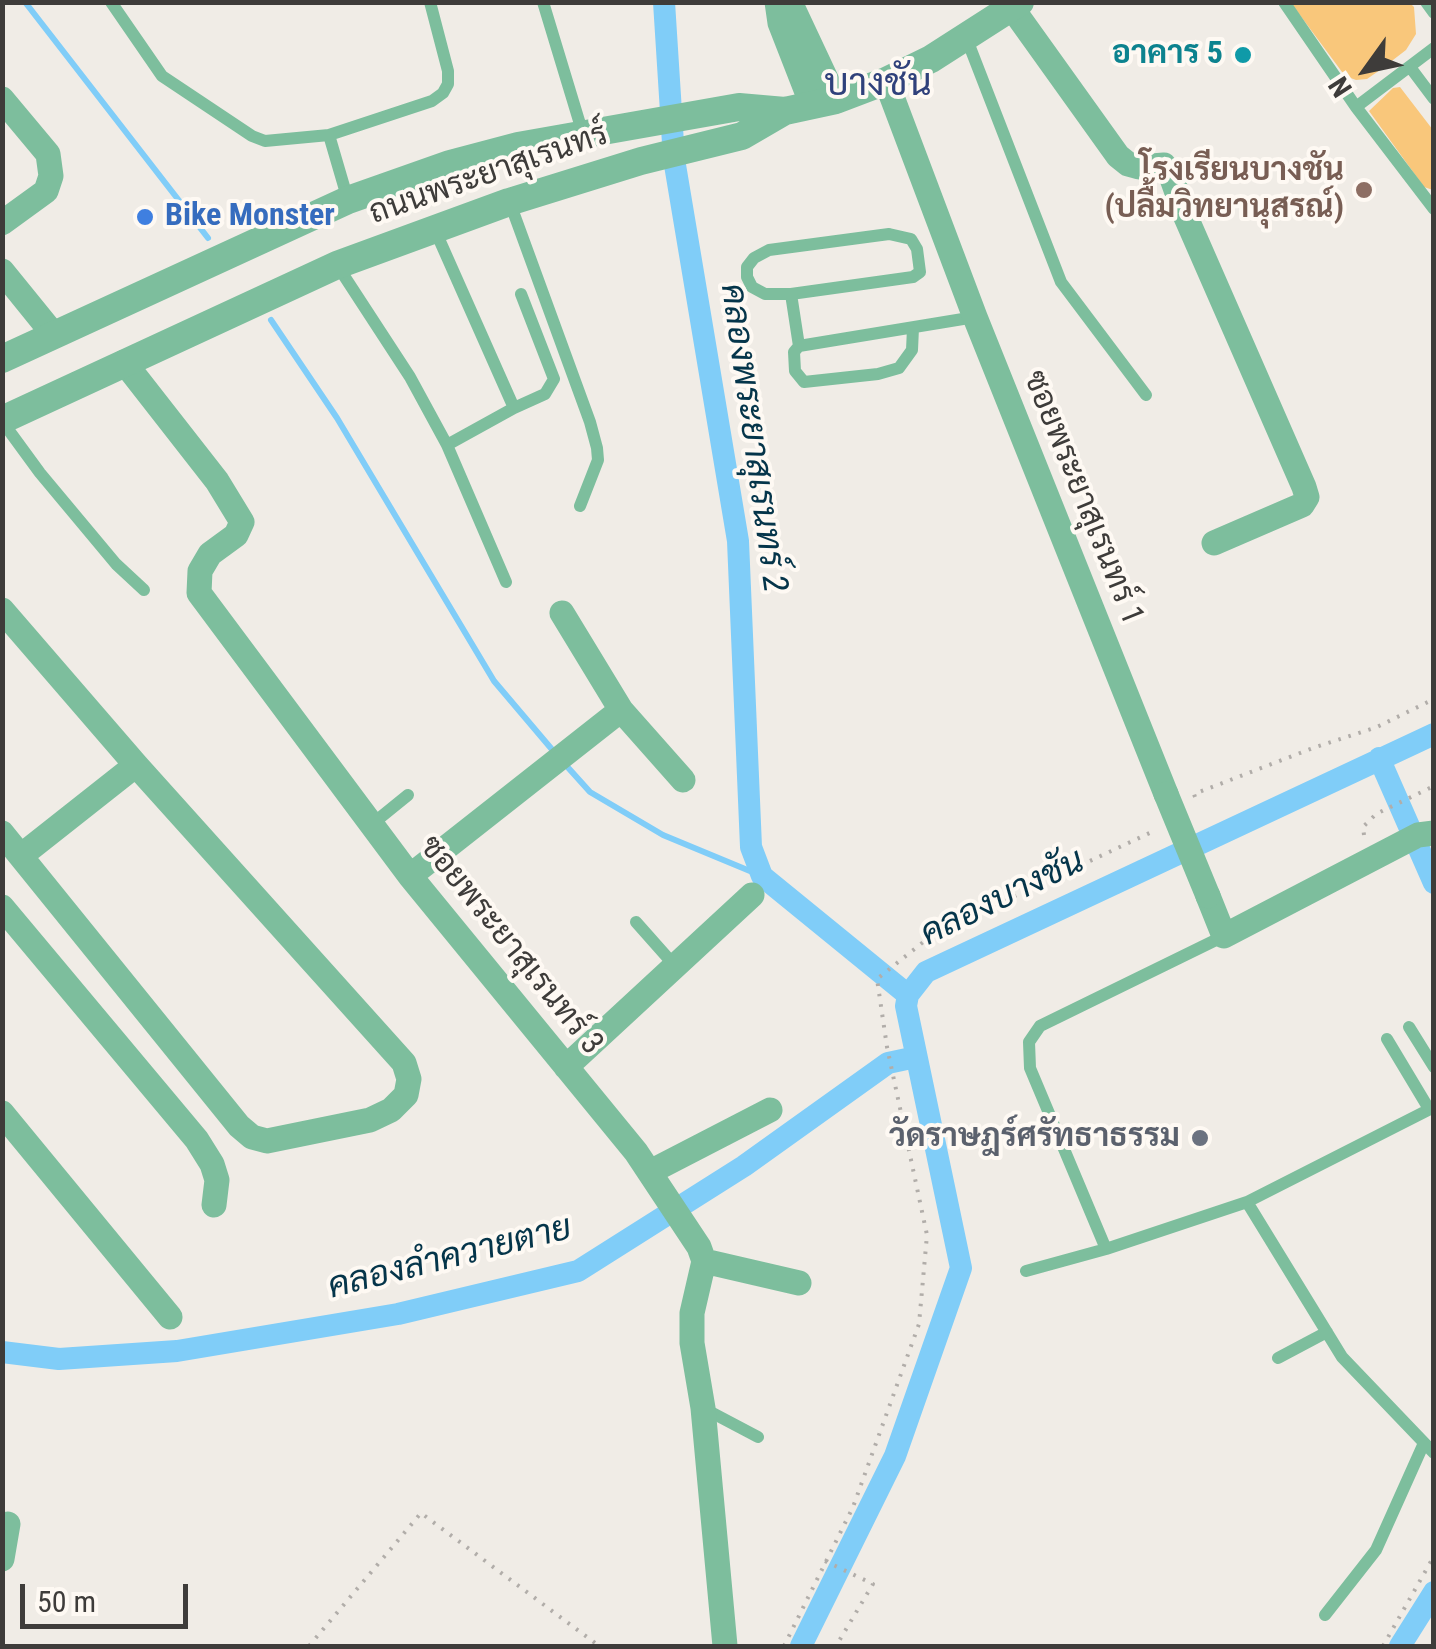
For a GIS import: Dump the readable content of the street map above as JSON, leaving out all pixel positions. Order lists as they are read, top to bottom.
{
  "streets": {
    "street": ["ถนนพระยาสุเรนทร์", "ซอยพระยาสุเรนทร์ 1", "ซอยพระยาสุเรนทร์ 3"]
  },
  "crossings": [
    ["ถนนพระยาสุเรนทร์", "ซอยพระยาสุเรนทร์ 1"],
    ["ถนนพระยาสุเรนทร์", "ซอยพระยาสุเรนทร์ 3"]
  ],
  "districts": ["บางชัน"],
  "water": ["คลองพระยาสุเรนทร์ 2", "คลองบางชัน", "คลองลำควายตาย"],
  "places": [
    "อาคาร 5",
    "โรงเรียนบางชัน (ปลื้มวิทยานุสรณ์)",
    "Bike Monster",
    "วัดราษฎร์ศรัทธาธรรม"
  ],
  "scale_bar": "50 m",
  "north": "bottom left"
}
